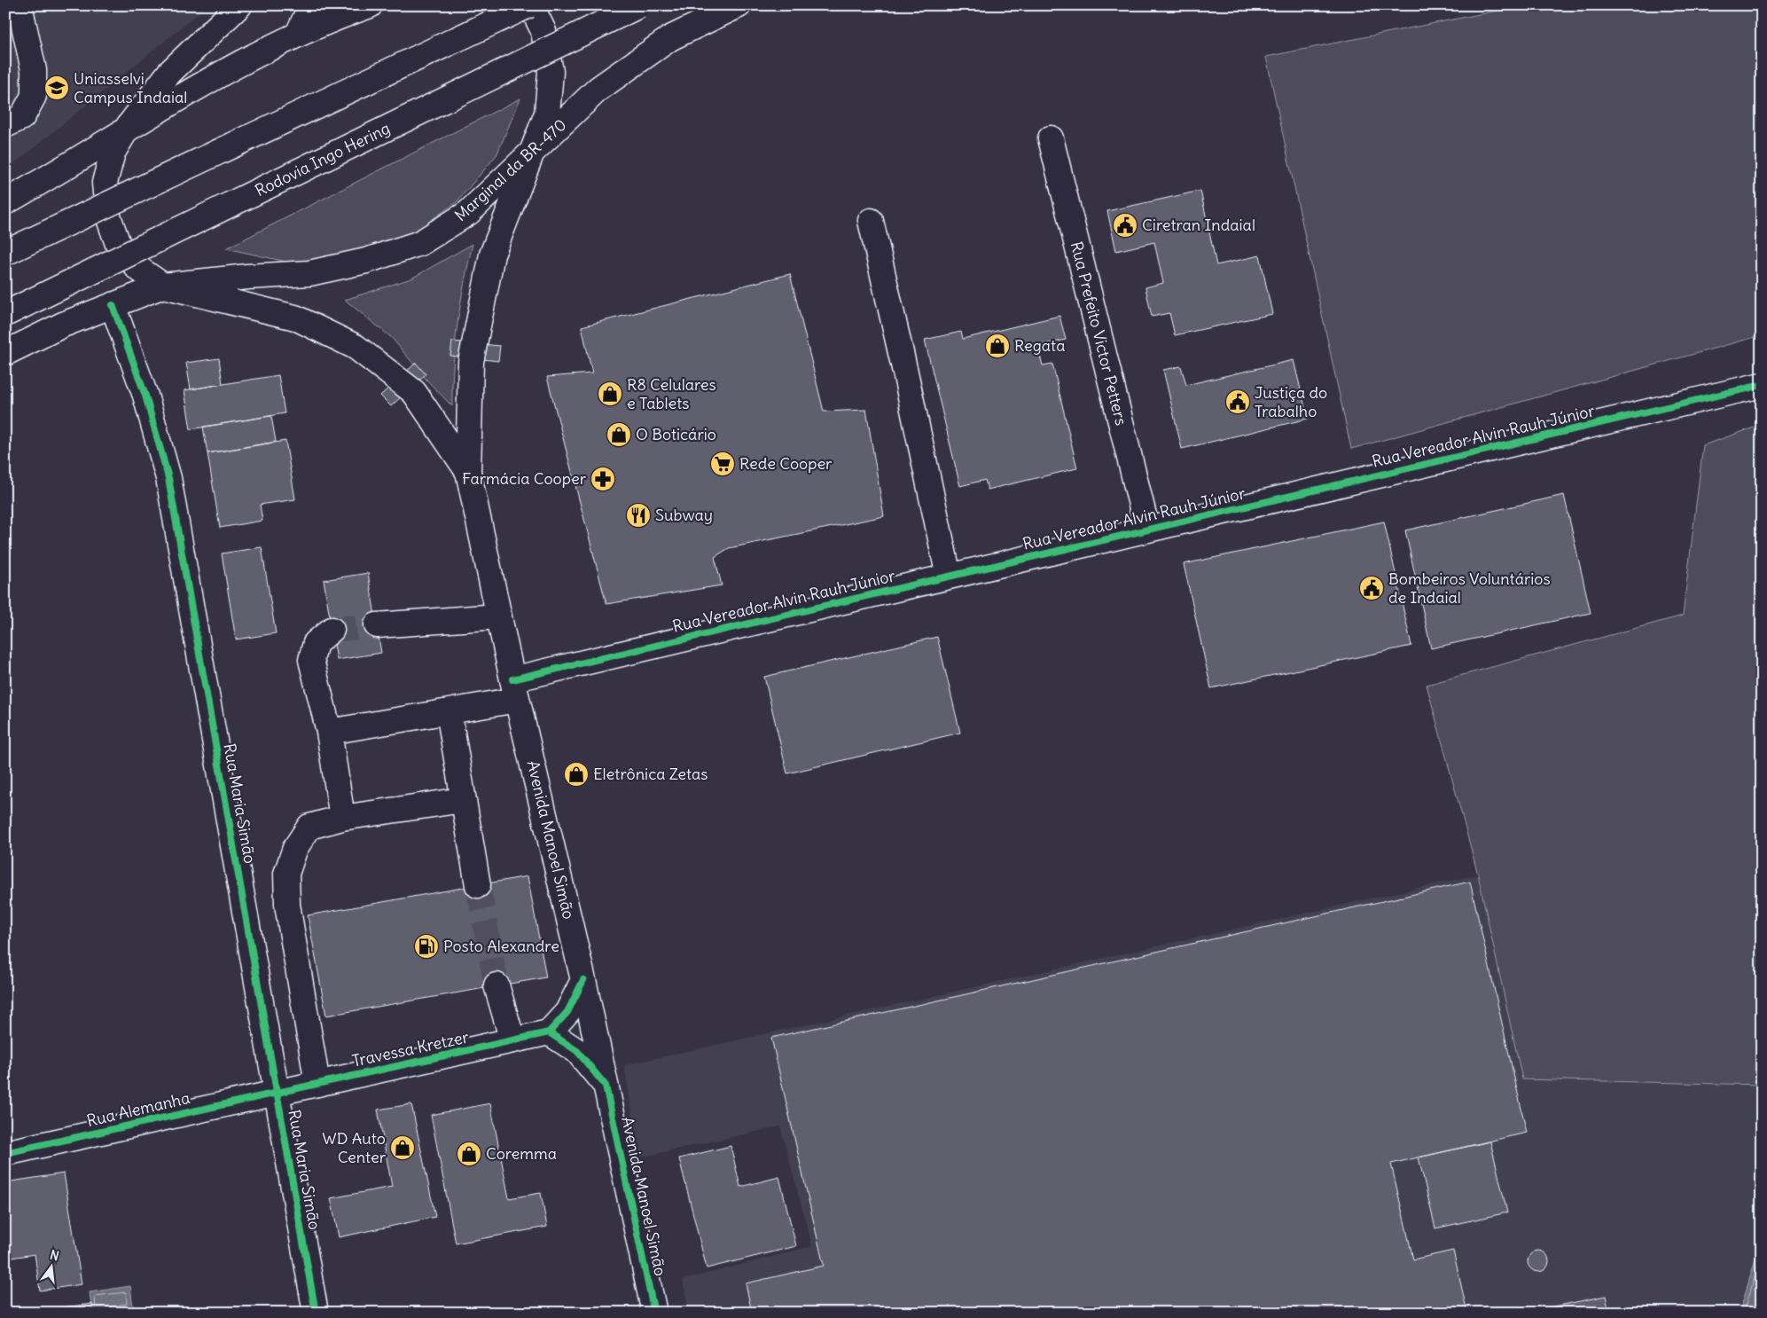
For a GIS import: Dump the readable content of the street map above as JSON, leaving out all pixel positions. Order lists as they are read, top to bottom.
{
  "streets": {
    "main road": [
      "Rodovia Ingo Hering",
      "Marginal da BR-470",
      "Rua Prefeito Victor Petters",
      "Rua Vereador Alvin Rauh Júnior",
      "Rua Maria Simão",
      "Avenida Manoel Simão",
      "Travessa Kretzer",
      "Rua Alemanha"
    ]
  },
  "crossings": [
    ["Marginal da BR-470", "Rua Maria Simão"],
    ["Marginal da BR-470", "Avenida Manoel Simão"],
    ["Rua Prefeito Victor Petters", "Rua Vereador Alvin Rauh Júnior"],
    ["Rua Vereador Alvin Rauh Júnior", "Avenida Manoel Simão"],
    ["Rua Maria Simão", "Travessa Kretzer"],
    ["Rua Maria Simão", "Rua Alemanha"],
    ["Travessa Kretzer", "Rua Alemanha"]
  ],
  "places": {
    "school or university": ["Uniasselvi Campus Indaial"],
    "public building": ["Ciretran Indaial", "Justiça do Trabalho", "Bombeiros Voluntários de Indaial"],
    "shop": [
      "Regata",
      "R8 Celulares e Tablets",
      "O Boticário",
      "Eletrônica Zetas",
      "WD Auto Center",
      "Coremma"
    ],
    "supermarket": ["Rede Cooper"],
    "pharmacy": ["Farmácia Cooper"],
    "restaurant": ["Subway"],
    "fuel station": ["Posto Alexandre"]
  },
  "north": "top"
}
